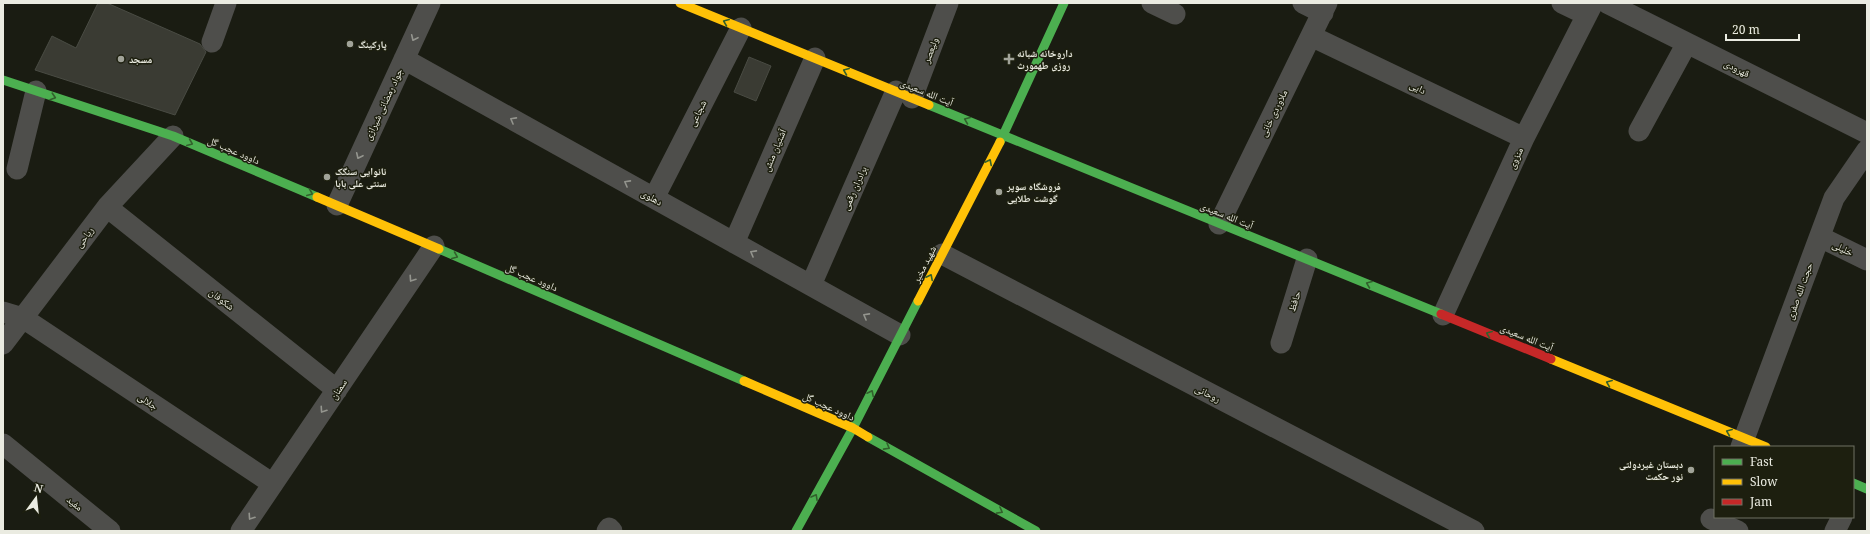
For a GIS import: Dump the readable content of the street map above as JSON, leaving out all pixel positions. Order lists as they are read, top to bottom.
{
  "streets": {
    "main road": ["آیت الله سعیدی", "داوود عجب گل", "شهید مخبر"],
    "street": [
      "ولیعصر",
      "قهرودی",
      "دایی",
      "جواد رمضانی شیرازی",
      "شجاعی",
      "ملاوردی خانی",
      "آشتیان منش",
      "منزوی",
      "برادران رقمی",
      "دهلوی",
      "ریاحی",
      "خلیلی",
      "حجت الله صفری",
      "شکوفان",
      "حافظ",
      "سمنان",
      "روحانی",
      "جلالی",
      "مفید"
    ]
  },
  "crossings": [
    ["ولیعصر", "آیت الله سعیدی"],
    ["ولیعصر", "برادران رقمی"],
    ["دایی", "ملاوردی خانی"],
    ["دایی", "منزوی"],
    ["آیت الله سعیدی", "شجاعی"],
    ["آیت الله سعیدی", "ملاوردی خانی"],
    ["آیت الله سعیدی", "آشتیان منش"],
    ["آیت الله سعیدی", "منزوی"],
    ["آیت الله سعیدی", "برادران رقمی"],
    ["آیت الله سعیدی", "شهید مخبر"],
    ["آیت الله سعیدی", "حجت الله صفری"],
    ["آیت الله سعیدی", "حافظ"],
    ["جواد رمضانی شیرازی", "داوود عجب گل"],
    ["جواد رمضانی شیرازی", "دهلوی"],
    ["شجاعی", "دهلوی"],
    ["داوود عجب گل", "ریاحی"],
    ["داوود عجب گل", "شهید مخبر"],
    ["داوود عجب گل", "سمنان"],
    ["آشتیان منش", "دهلوی"],
    ["برادران رقمی", "دهلوی"],
    ["دهلوی", "شهید مخبر"],
    ["ریاحی", "شکوفان"],
    ["ریاحی", "جلالی"],
    ["خلیلی", "حجت الله صفری"],
    ["شهید مخبر", "روحانی"],
    ["شکوفان", "سمنان"],
    ["سمنان", "جلالی"]
  ],
  "one_way": [
    "آیت الله سعیدی",
    "جواد رمضانی شیرازی",
    "داوود عجب گل",
    "دهلوی",
    "شهید مخبر",
    "سمنان"
  ],
  "places": {
    "other": [
      "پارکینگ",
      "مسجد",
      "نانوایی سنگک سنتی علی بابا",
      "فروشگاه سوپر گوشت طلایی",
      "دبستان غیردولتی نور حکمت"
    ],
    "health": ["داروخانه شبانه روزی طهمورث"]
  },
  "legend": ["Fast", "Slow", "Jam"],
  "scale_bar": "20 m",
  "north": "top"
}
